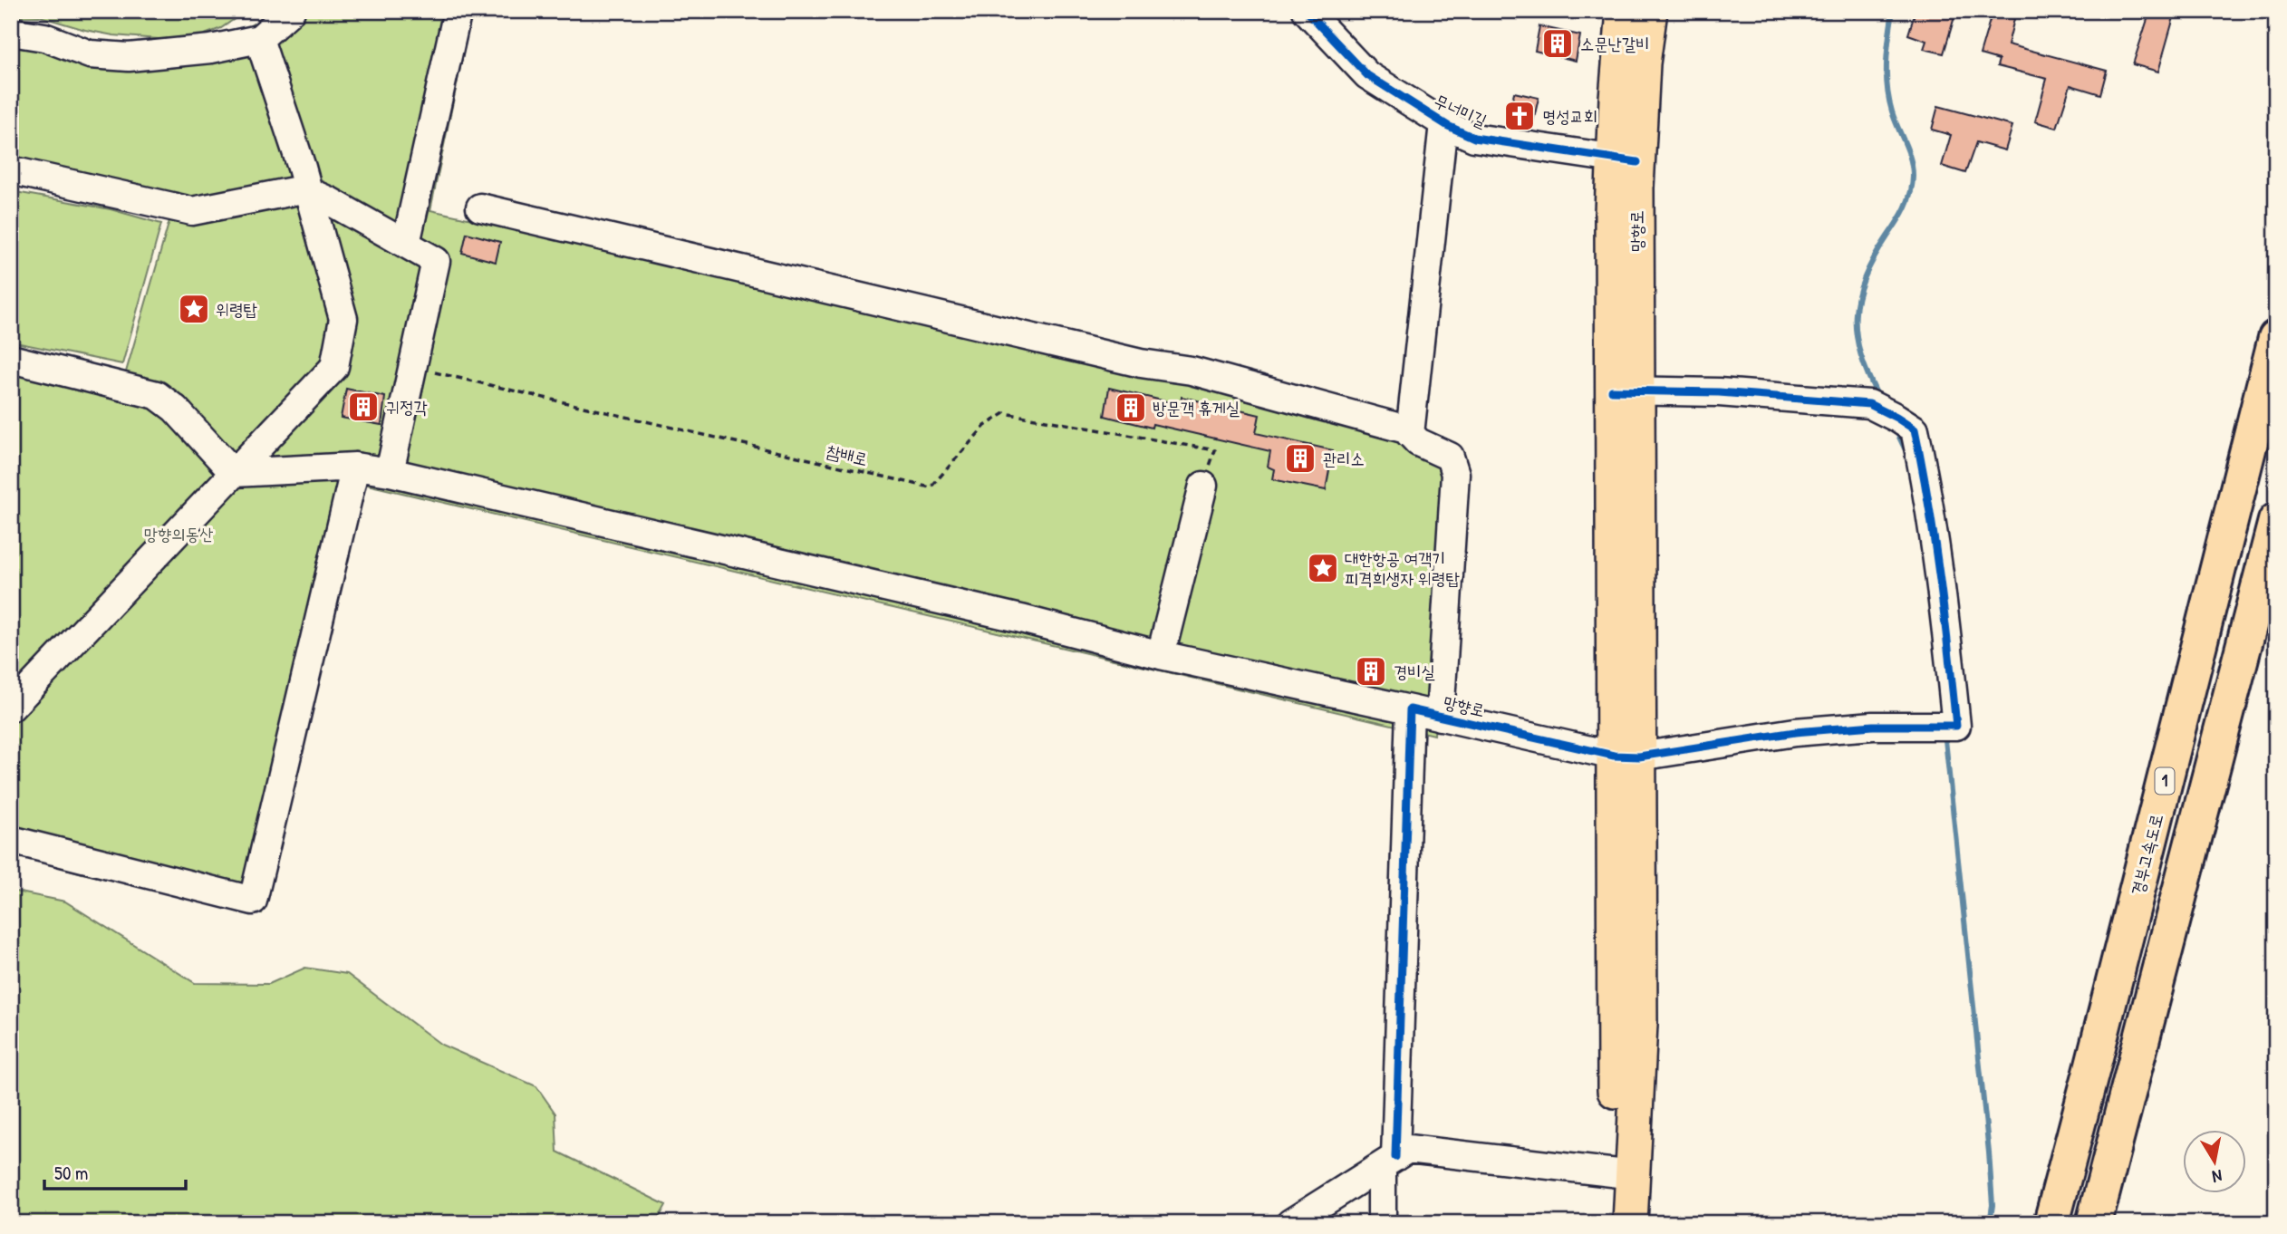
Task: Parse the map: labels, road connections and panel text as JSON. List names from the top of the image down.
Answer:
{
  "streets": {
    "highway": ["1", "경부고속도로"],
    "main road": ["망향로"],
    "street": ["무너미길"],
    "path": ["참배로"]
  },
  "crossings": [
    ["무너미길", "망향로"]
  ],
  "parks": ["망향의동산"],
  "places": {
    "building": [
      "소문난갈비",
      "귀정각",
      "방문객 휴게실",
      "관리소",
      "경비실"
    ],
    "church": ["명성교회"],
    "place": ["위령탑", "대한항공 여객기 피격희생자 위령탑"]
  },
  "scale_bar": "50 m",
  "north": "bottom"
}
